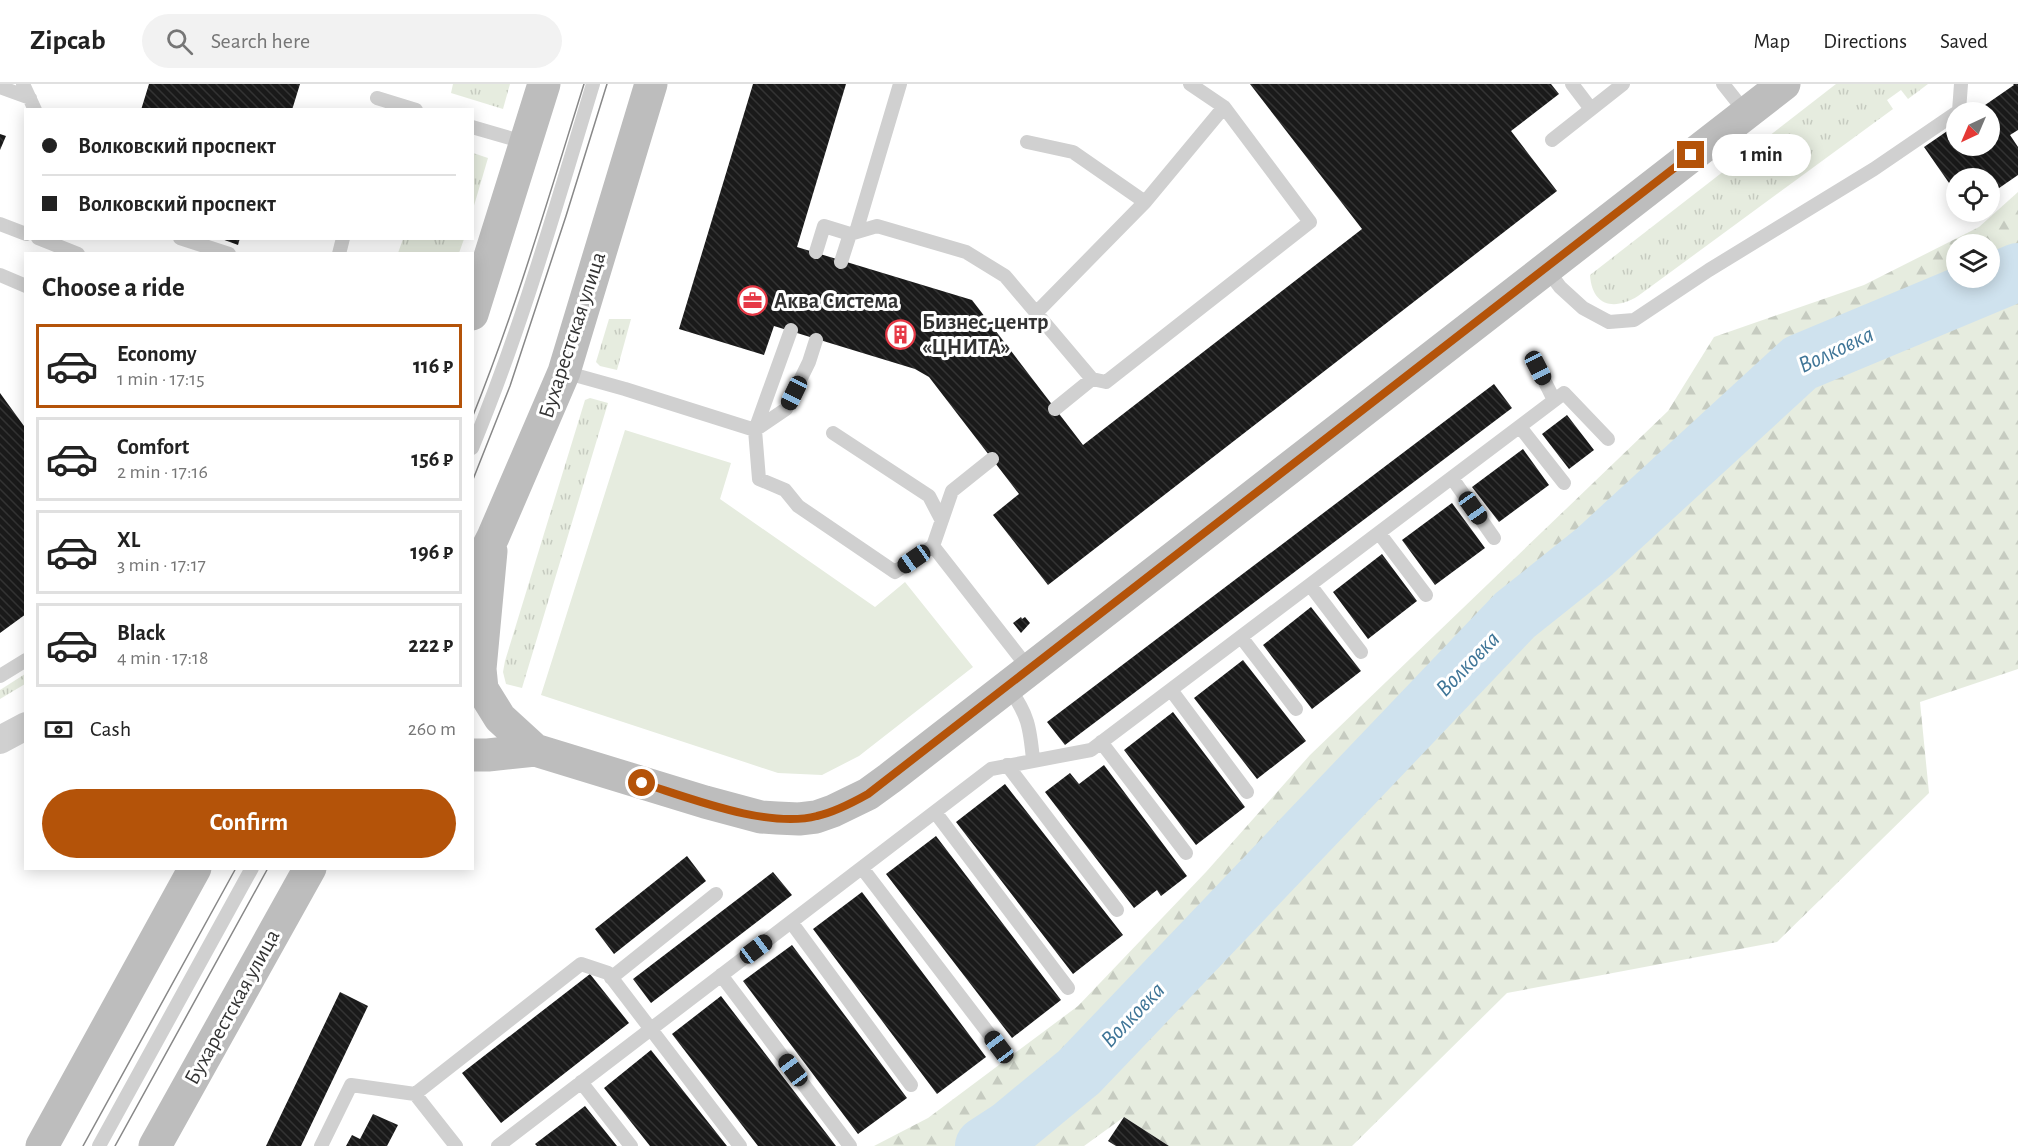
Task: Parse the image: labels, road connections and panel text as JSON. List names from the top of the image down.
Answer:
{
  "streets": {
    "street": ["Бухарестская улица"]
  },
  "water": ["Волковка"],
  "places": {
    "office": ["Аква Система"],
    "building": ["Бизнес-центр «ЦНИТА»"]
  },
  "north": "bottom left",
  "page": {
    "header": "Zipcab",
    "search": "Search here",
    "nav": ["Map", "Directions", "Saved"],
    "banner": ["Волковский проспект", "Волковский проспект"],
    "bubble": "1 min",
    "heading": "Choose a ride",
    "list": [
      {
        "name": "Economy",
        "note": "1 min · 17:15",
        "value": "116 ₽"
      },
      {
        "name": "Comfort",
        "note": "2 min · 17:16",
        "value": "156 ₽"
      },
      {
        "name": "XL",
        "note": "3 min · 17:17",
        "value": "196 ₽"
      },
      {
        "name": "Black",
        "note": "4 min · 17:18",
        "value": "222 ₽"
      }
    ],
    "pay": ["Cash", "260 m"],
    "buttons": "Confirm"
  }
}
